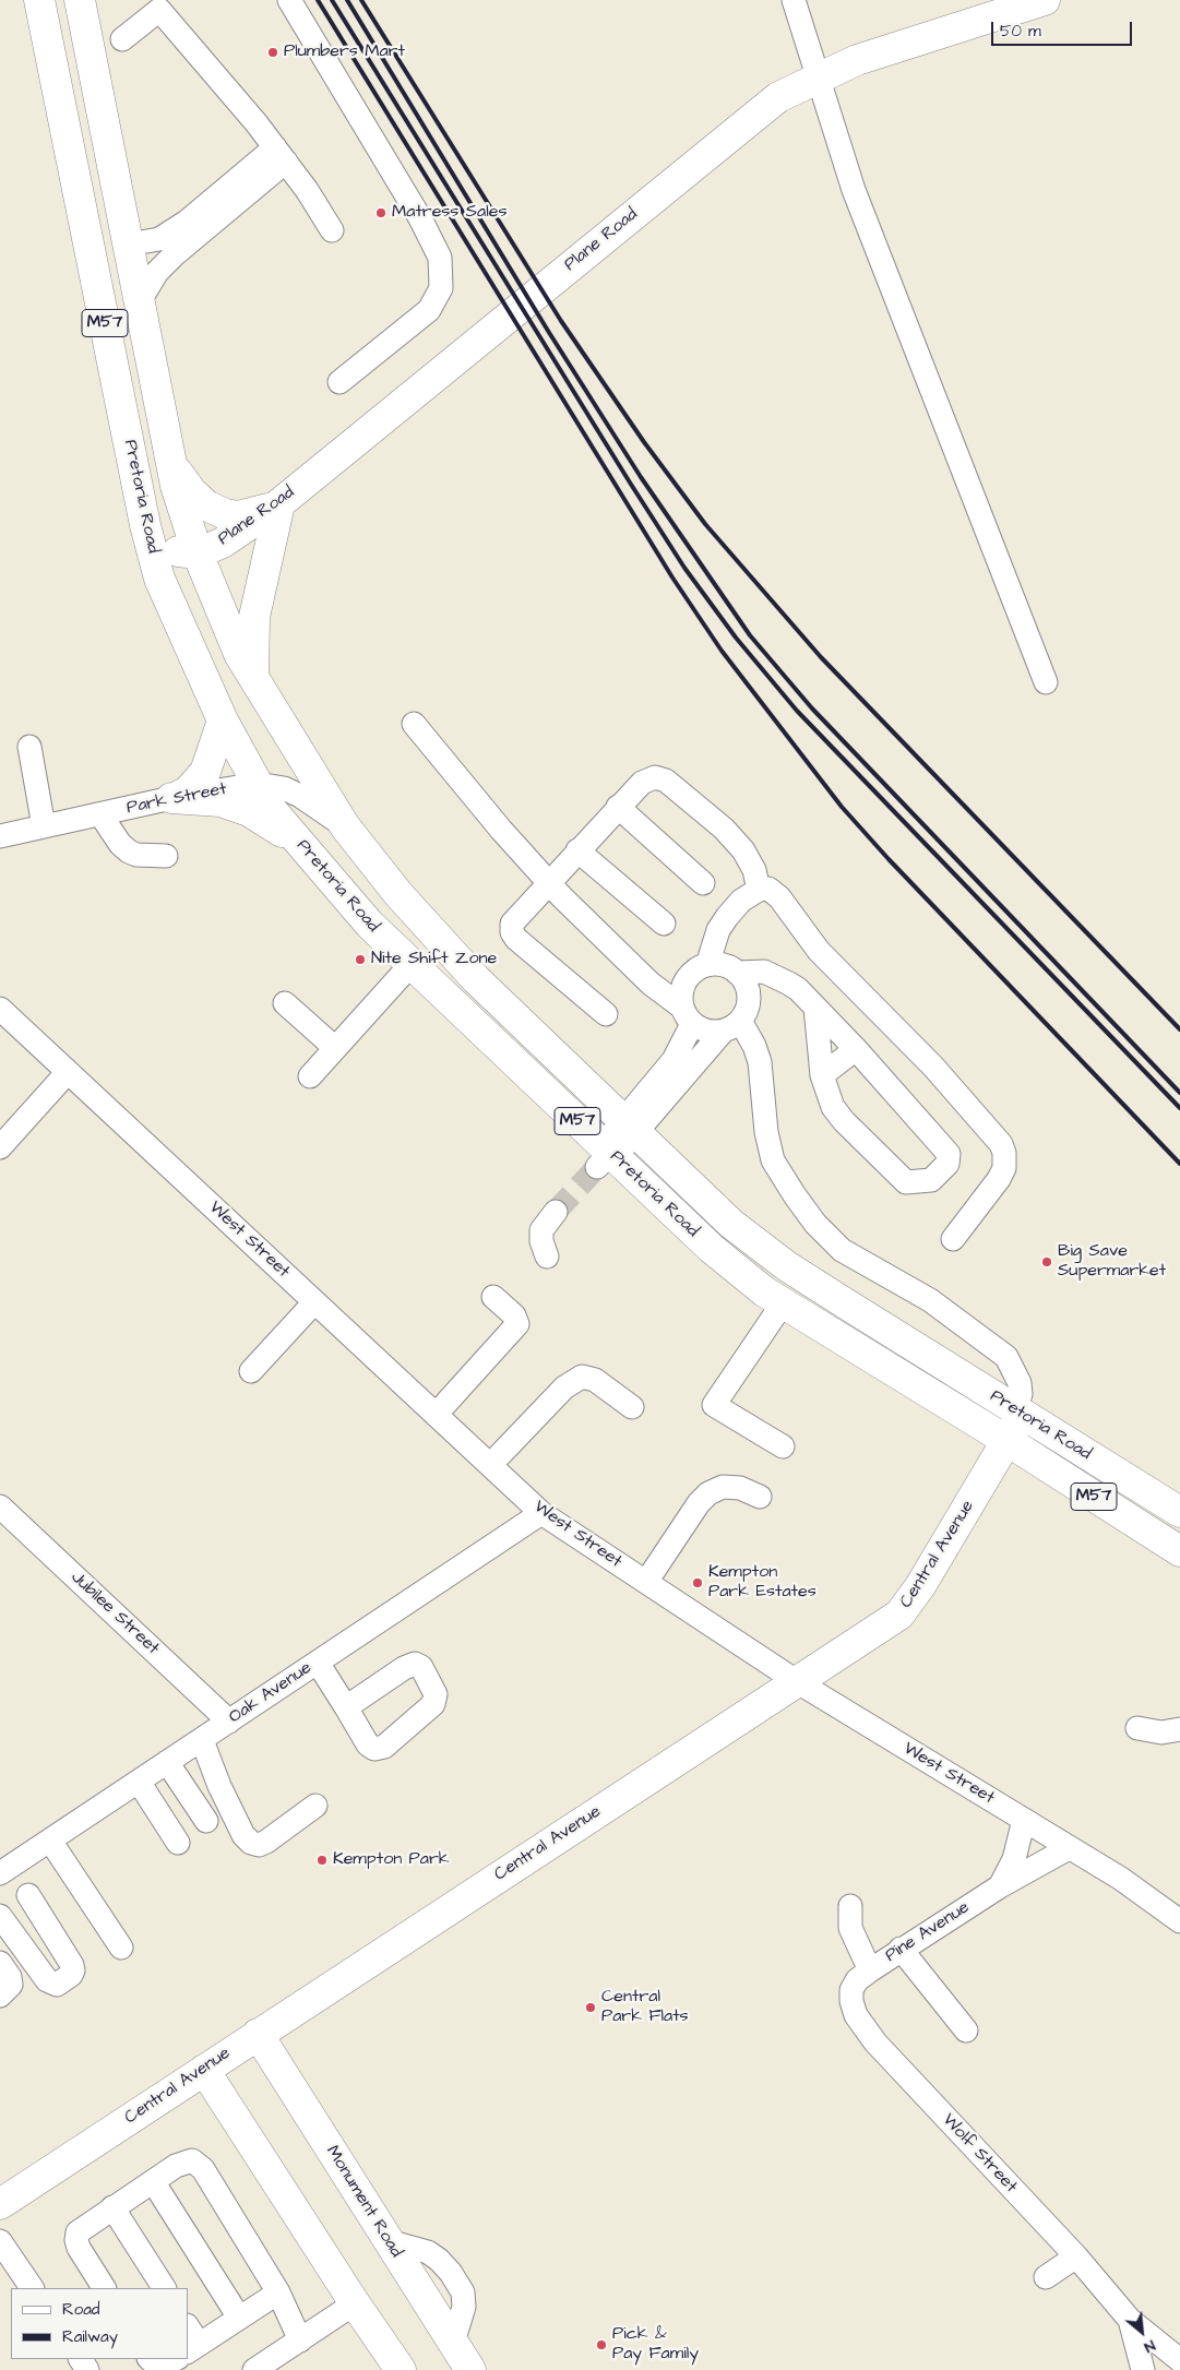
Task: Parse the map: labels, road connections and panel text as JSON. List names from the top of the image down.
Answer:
{
  "streets": {
    "main road": [
      "Plane Road",
      "M57",
      "Pretoria Road",
      "Central Avenue",
      "Monument Road"
    ],
    "street": [
      "Park Street",
      "West Street",
      "Jubilee Street",
      "Oak Avenue",
      "Pine Avenue",
      "Wolf Street"
    ]
  },
  "crossings": [
    ["Plane Road", "Pretoria Road"],
    ["Pretoria Road", "Park Street"],
    ["Pretoria Road", "Central Avenue"],
    ["West Street", "Central Avenue"],
    ["West Street", "Oak Avenue"],
    ["West Street", "Pine Avenue"],
    ["Central Avenue", "Monument Road"],
    ["Jubilee Street", "Oak Avenue"],
    ["Pine Avenue", "Wolf Street"]
  ],
  "places": [
    "Plumbers Mart",
    "Matress Sales",
    "Nite Shift Zone",
    "Big Save Supermarket",
    "Kempton Park Estates",
    "Kempton Park",
    "Central Park Flats",
    "Pick & Pay Family"
  ],
  "legend": ["Road", "Railway"],
  "scale_bar": "50 m",
  "north": "bottom right"
}
